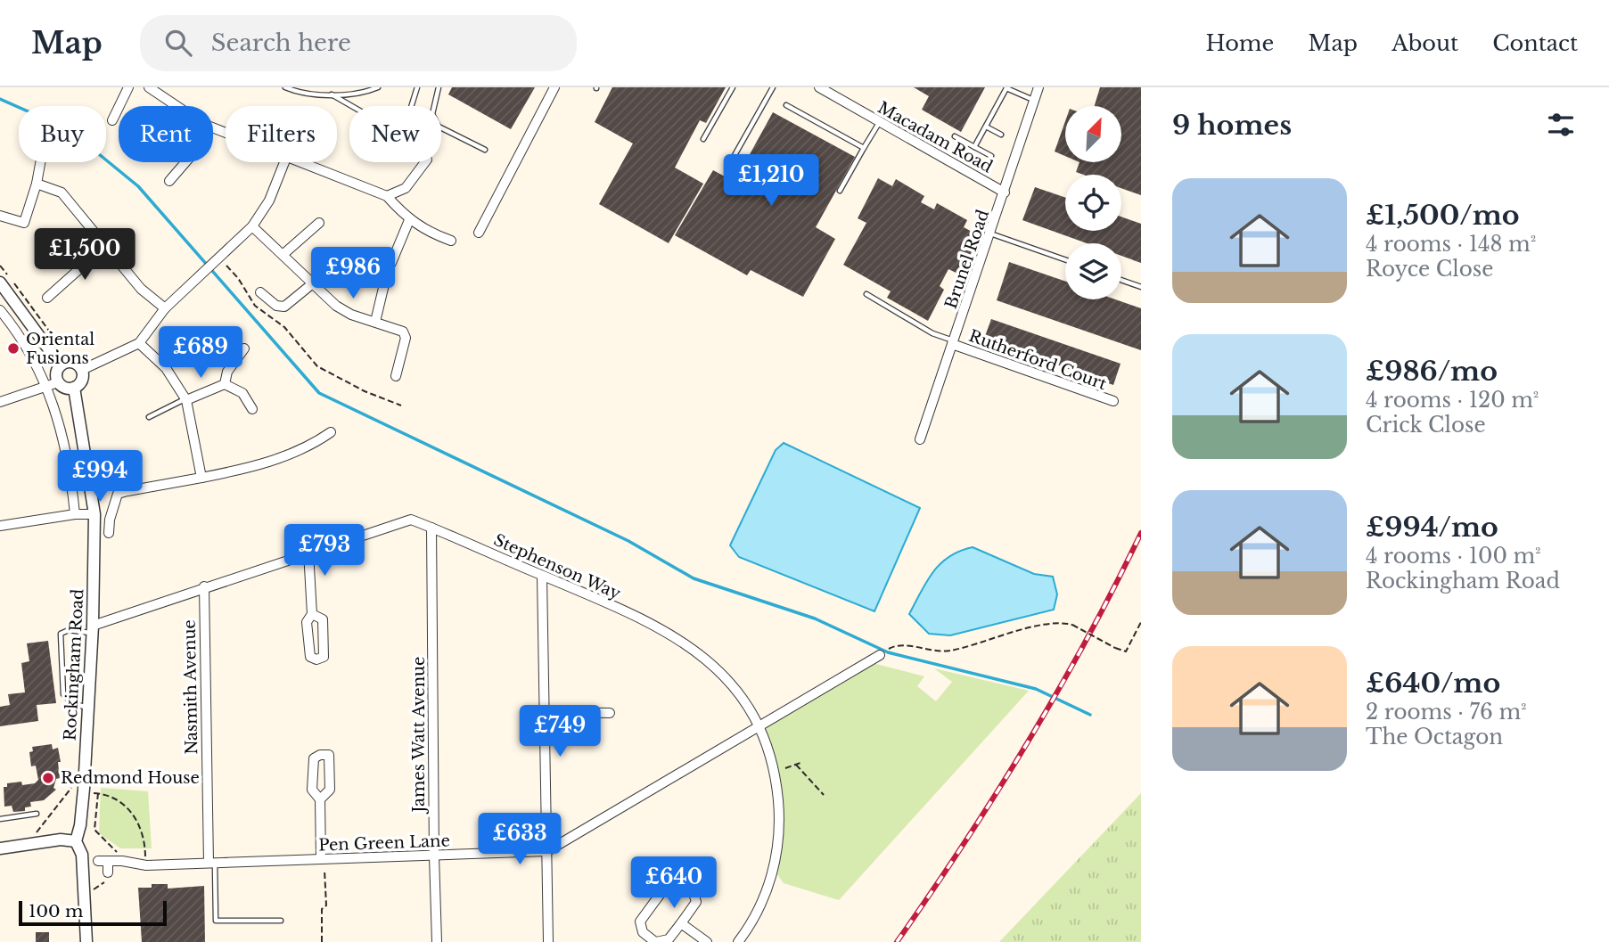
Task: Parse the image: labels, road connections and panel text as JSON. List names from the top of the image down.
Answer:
{
  "streets": {
    "street": [
      "Macadam Road",
      "Brunel Road",
      "Rutherford Court",
      "Stephenson Way",
      "Rockingham Road",
      "Nasmith Avenue",
      "James Watt Avenue",
      "Pen Green Lane"
    ]
  },
  "crossings": [
    ["Macadam Road", "Brunel Road"],
    ["Brunel Road", "Rutherford Court"],
    ["Stephenson Way", "Rockingham Road"],
    ["Stephenson Way", "Nasmith Avenue"],
    ["Stephenson Way", "James Watt Avenue"],
    ["Stephenson Way", "Pen Green Lane"],
    ["Nasmith Avenue", "Pen Green Lane"],
    ["James Watt Avenue", "Pen Green Lane"]
  ],
  "places": ["Oriental Fusions", "Redmond House"],
  "scale_bar": "100 m",
  "north": "top right",
  "page": {
    "header": "Map",
    "search": "Search here",
    "nav": [
      "Home",
      "Map",
      "About",
      "Contact"
    ],
    "heading": "9 homes",
    "chip": [
      "Buy",
      "Rent",
      "Filters",
      "New"
    ],
    "price": [
      "£1,210",
      "£1,500",
      "£986",
      "£689",
      "£994",
      "£793",
      "£749",
      "£633",
      "£640"
    ],
    "list": [
      {
        "name": "£1,500/mo",
        "note": "4 rooms · 148 m² · Royce Close"
      },
      {
        "name": "£986/mo",
        "note": "4 rooms · 120 m² · Crick Close"
      },
      {
        "name": "£994/mo",
        "note": "4 rooms · 100 m² · Rockingham Road"
      },
      {
        "name": "£640/mo",
        "note": "2 rooms · 76 m² · The Octagon"
      }
    ],
    "scale": "100 m"
  }
}
